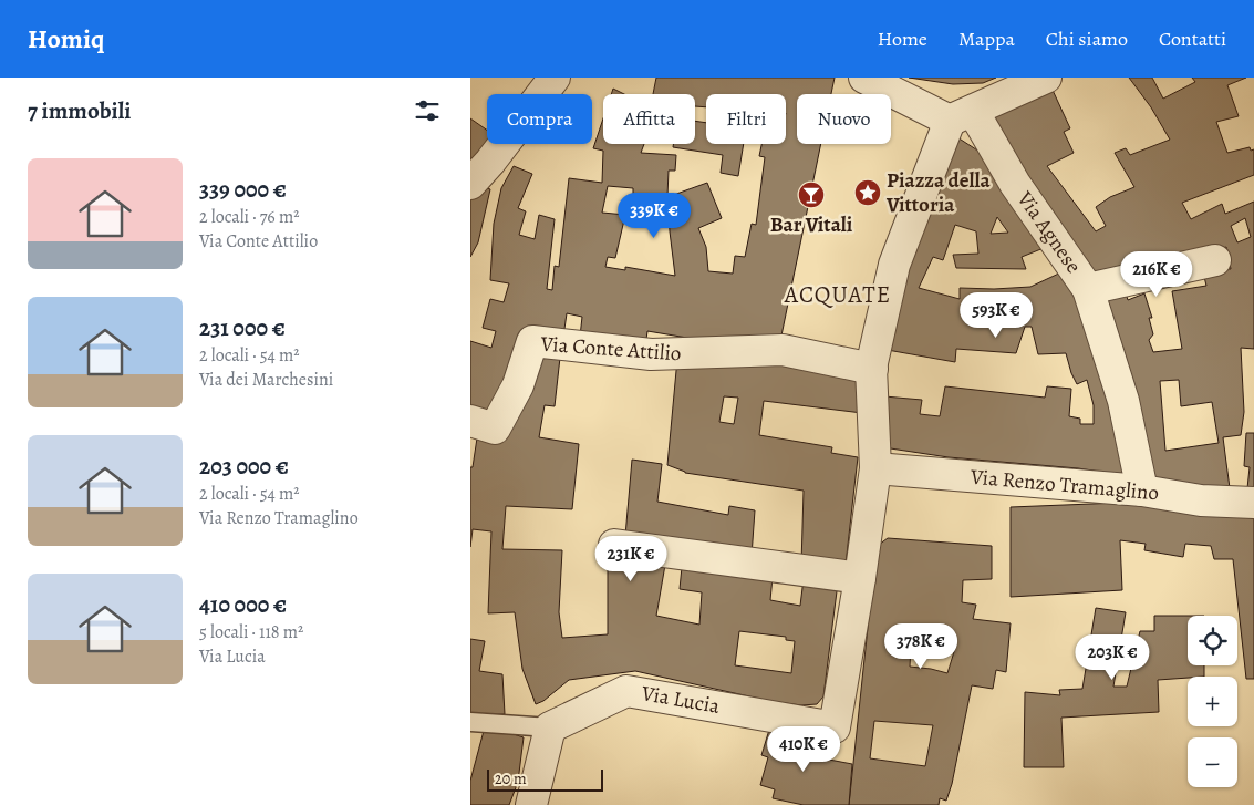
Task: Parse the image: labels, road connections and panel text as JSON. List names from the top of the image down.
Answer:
{
  "streets": {
    "street": [
      "Via Agnese",
      "Via Conte Attilio",
      "Via Renzo Tramaglino",
      "Via Lucia"
    ]
  },
  "crossings": [
    ["Via Agnese", "Via Renzo Tramaglino"],
    ["Via Renzo Tramaglino", "Via Lucia"]
  ],
  "districts": ["ACQUATE"],
  "places": {
    "place": ["Piazza della Vittoria"],
    "bar": ["Bar Vitali"]
  },
  "scale_bar": "20 m",
  "page": {
    "header": "Homiq",
    "nav": [
      "Home",
      "Mappa",
      "Chi siamo",
      "Contatti"
    ],
    "heading": "7 immobili",
    "chip": [
      "Compra",
      "Affitta",
      "Filtri",
      "Nuovo"
    ],
    "list": [
      {
        "name": "339 000 €",
        "note": "2 locali · 76 m² · Via Conte Attilio"
      },
      {
        "name": "231 000 €",
        "note": "2 locali · 54 m² · Via dei Marchesini"
      },
      {
        "name": "203 000 €",
        "note": "2 locali · 54 m² · Via Renzo Tramaglino"
      },
      {
        "name": "410 000 €",
        "note": "5 locali · 118 m² · Via Lucia"
      }
    ],
    "price": [
      "339K €",
      "216K €",
      "593K €",
      "231K €",
      "378K €",
      "203K €",
      "410K €"
    ],
    "map_buttons": ["+", "−"],
    "scale": "20 m"
  }
}
